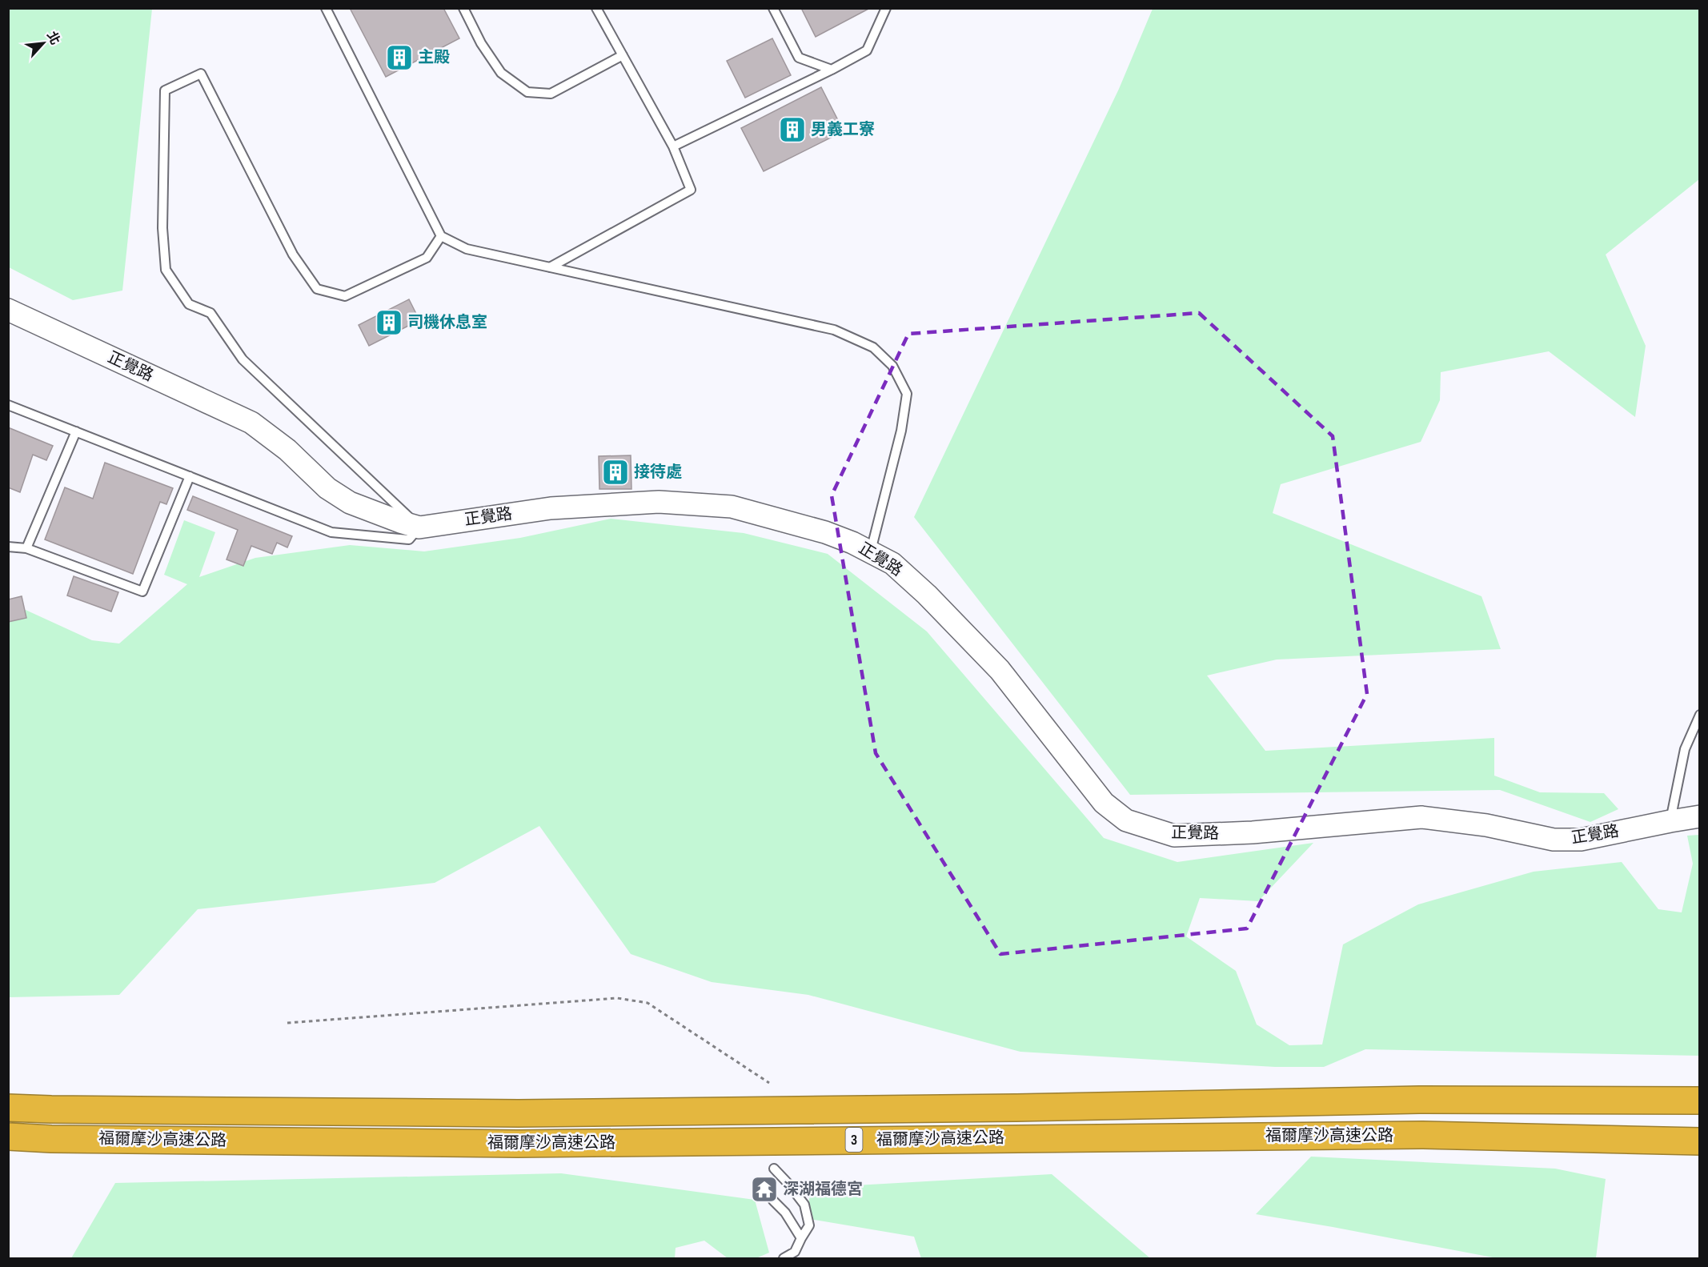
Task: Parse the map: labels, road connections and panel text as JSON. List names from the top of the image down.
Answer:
{
  "streets": {
    "highway": ["福爾摩沙高速公路", "3"],
    "street": ["正覺路"]
  },
  "places": {
    "building": [
      "主殿",
      "男義工寮",
      "司機休息室",
      "接待處"
    ],
    "temple": ["深湖福德宮"]
  },
  "north": "top right"
}
